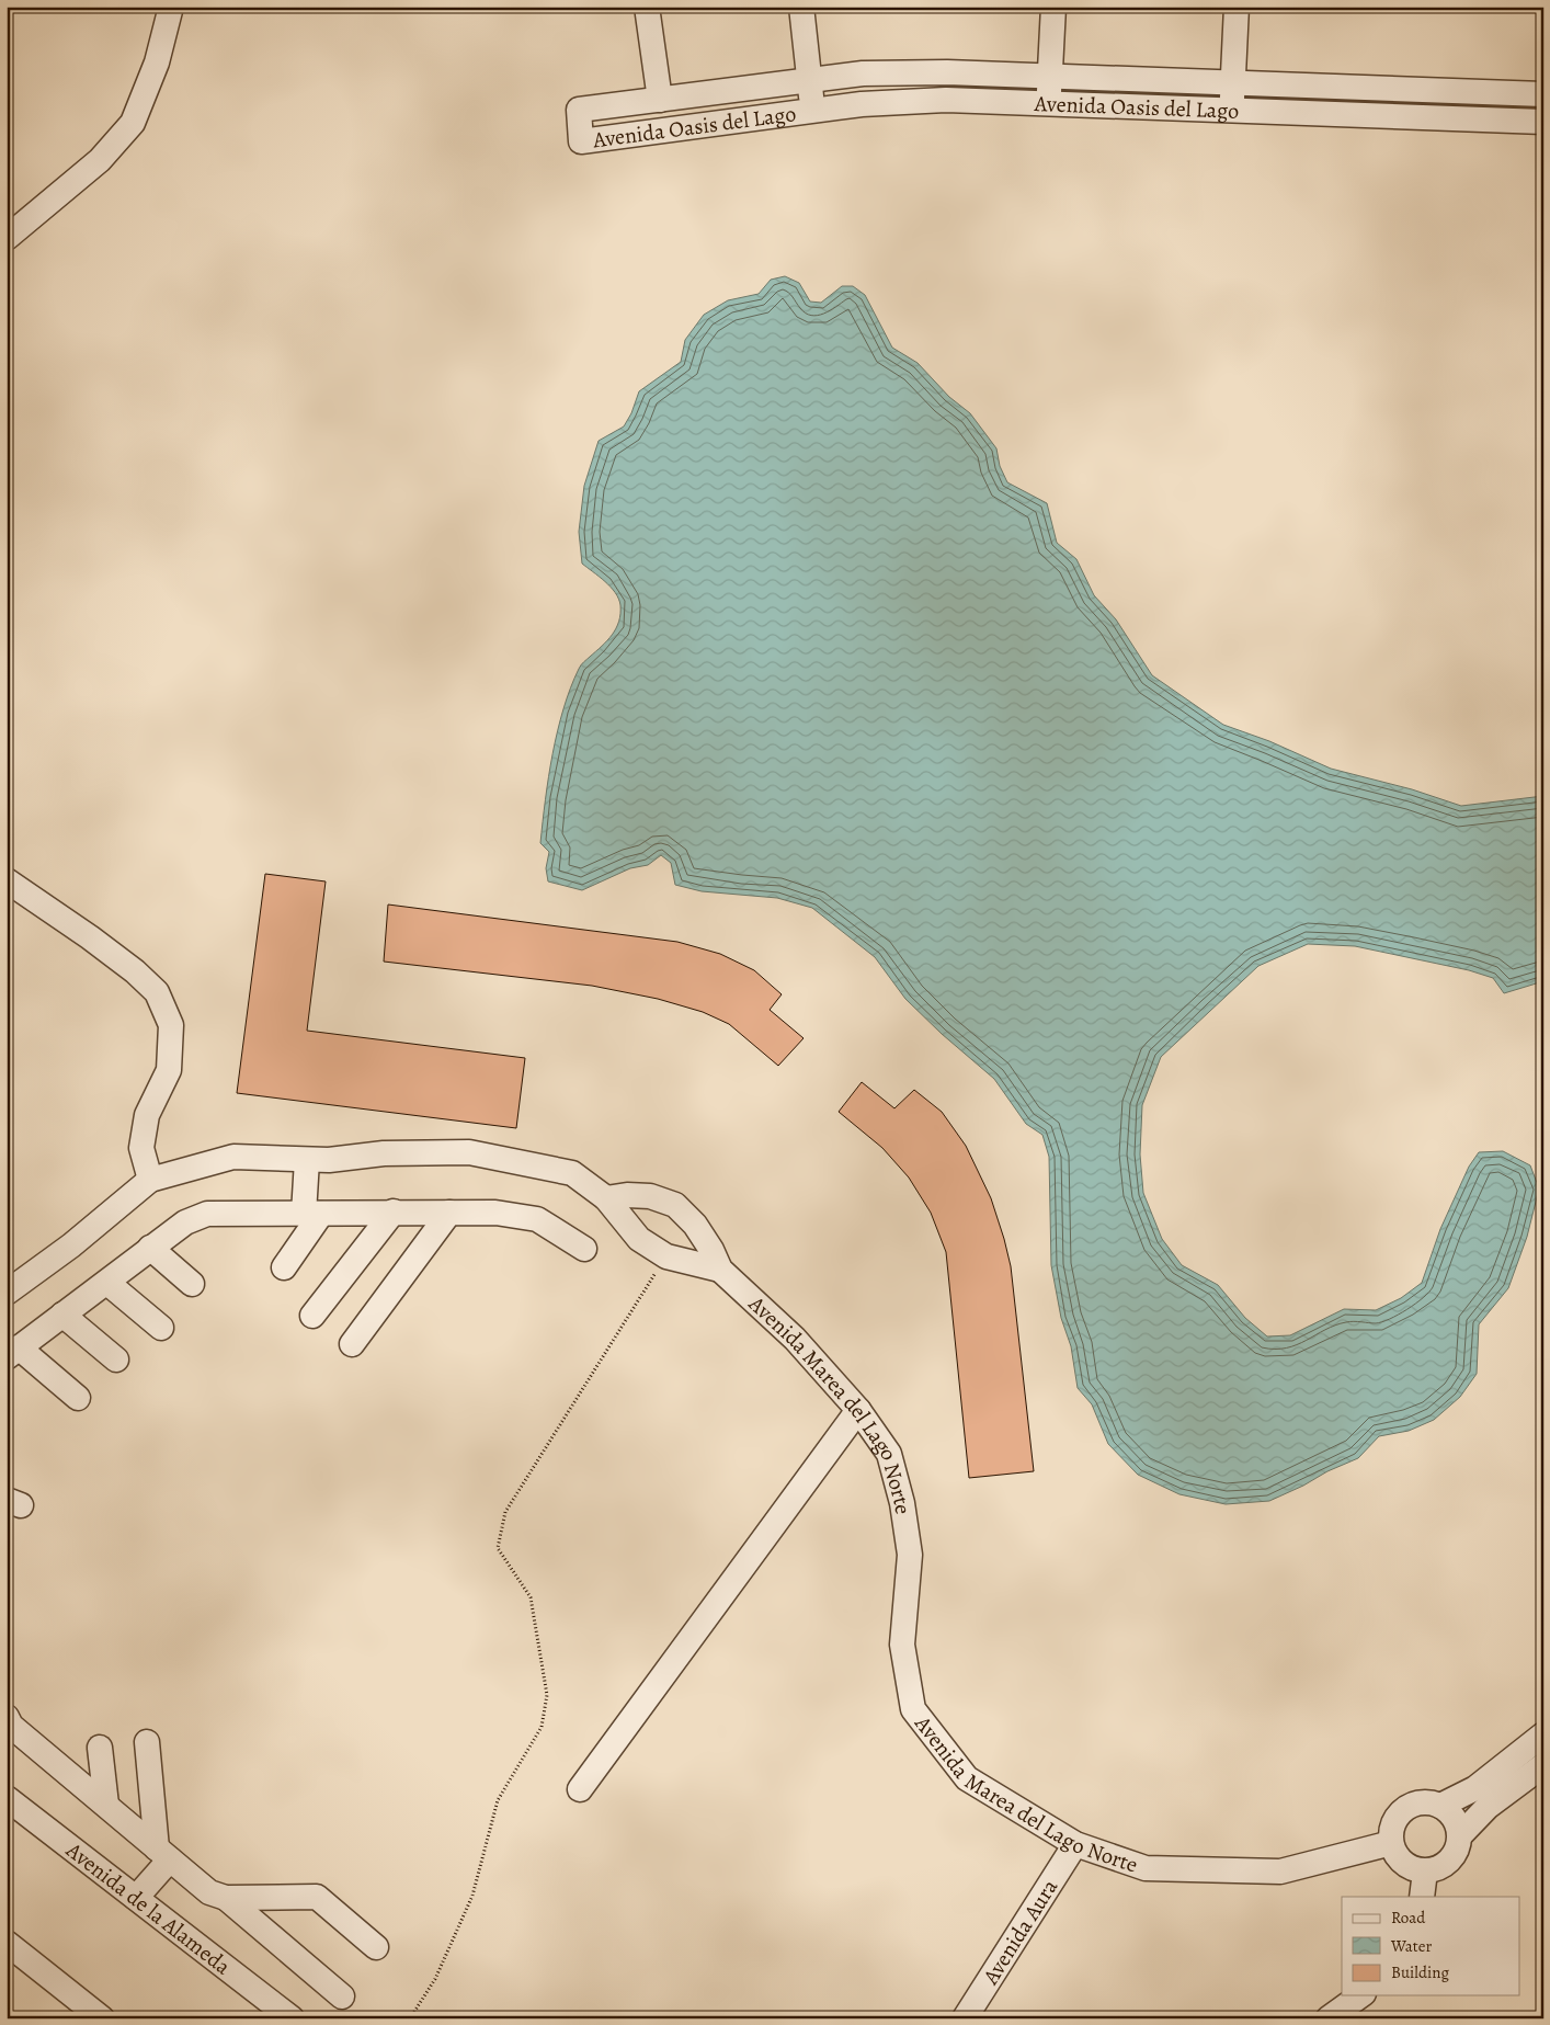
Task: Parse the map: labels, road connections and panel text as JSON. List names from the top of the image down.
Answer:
{
  "streets": {
    "street": [
      "Avenida Oasis del Lago",
      "Avenida Marea del Lago Norte",
      "Avenida de la Alameda",
      "Avenida Aura"
    ]
  },
  "crossings": [
    ["Avenida Marea del Lago Norte", "Avenida Aura"]
  ],
  "legend": ["Road", "Water", "Building"]
}
